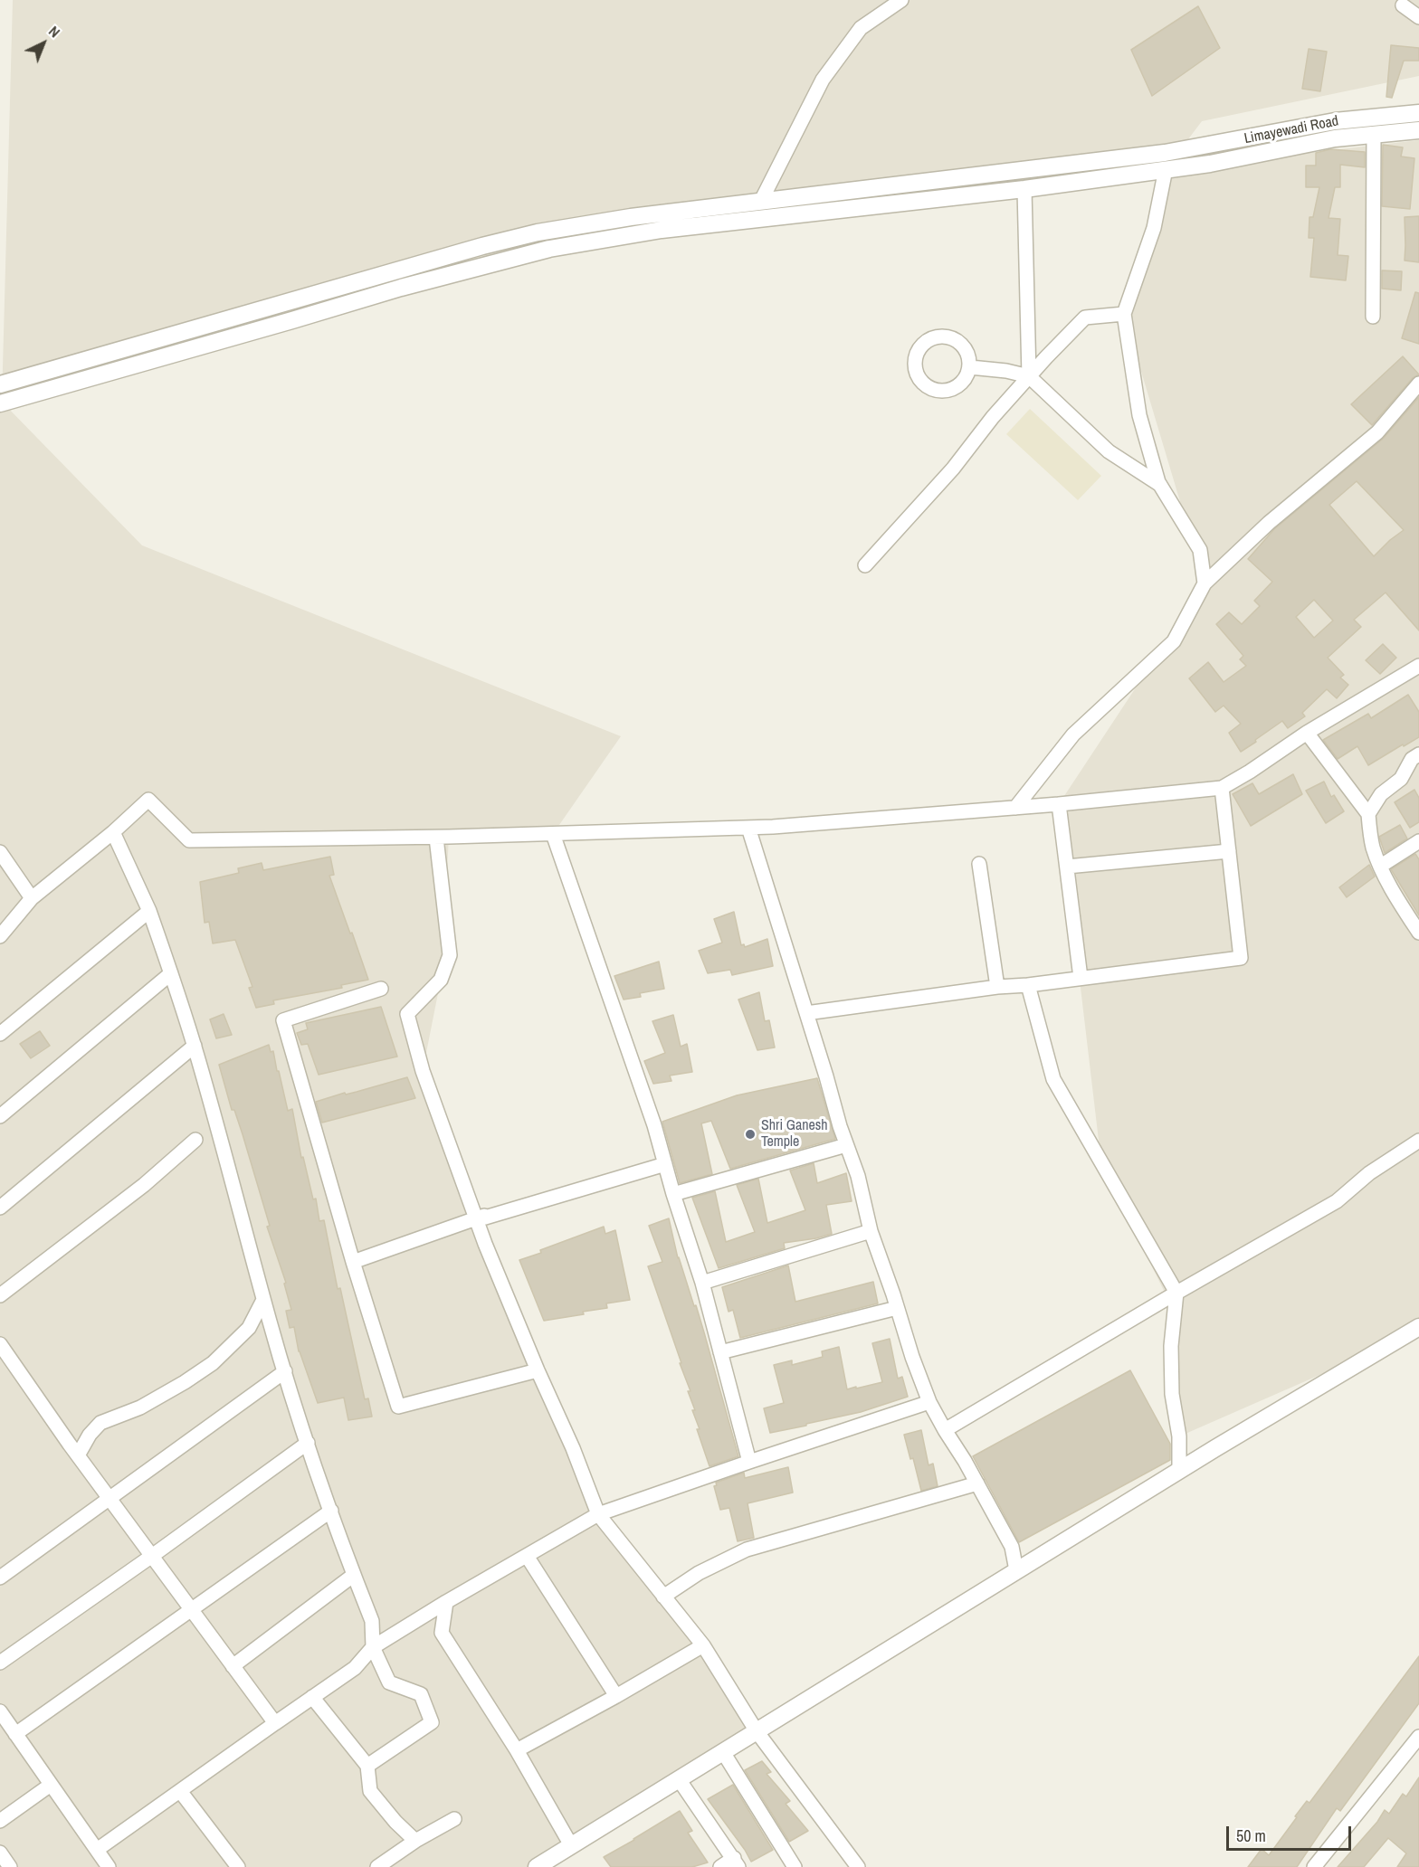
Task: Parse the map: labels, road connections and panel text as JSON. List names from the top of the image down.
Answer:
{
  "streets": {
    "street": ["Limayewadi Road"]
  },
  "places": ["Shri Ganesh Temple"],
  "scale_bar": "50 m",
  "north": "top right"
}
